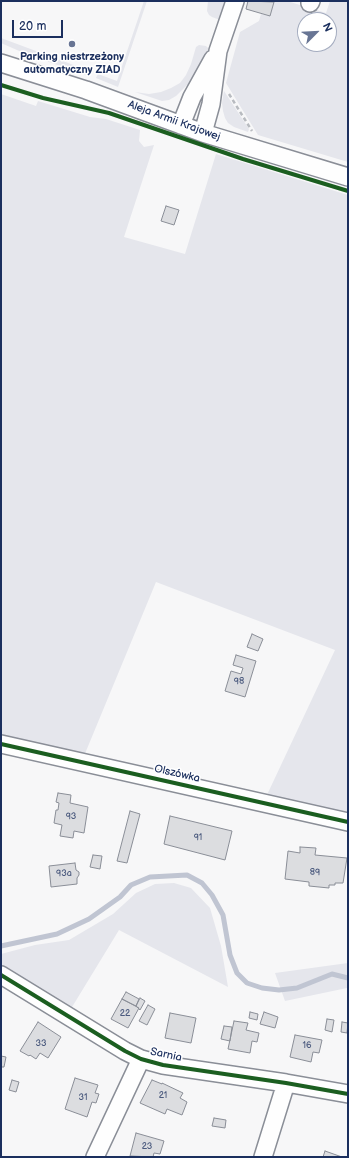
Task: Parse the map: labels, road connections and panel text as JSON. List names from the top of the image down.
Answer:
{
  "streets": {
    "street": ["Aleja Armii Krajowej", "Olszówka", "Sarnia"]
  },
  "places": ["Parking niestrzeżony automatyczny ZIAD"],
  "house_numbers": [
    "98",
    "93",
    "91",
    "89",
    "93a",
    "22",
    "33",
    "16",
    "21",
    "31",
    "23"
  ],
  "scale_bar": "20 m",
  "north": "top right"
}
